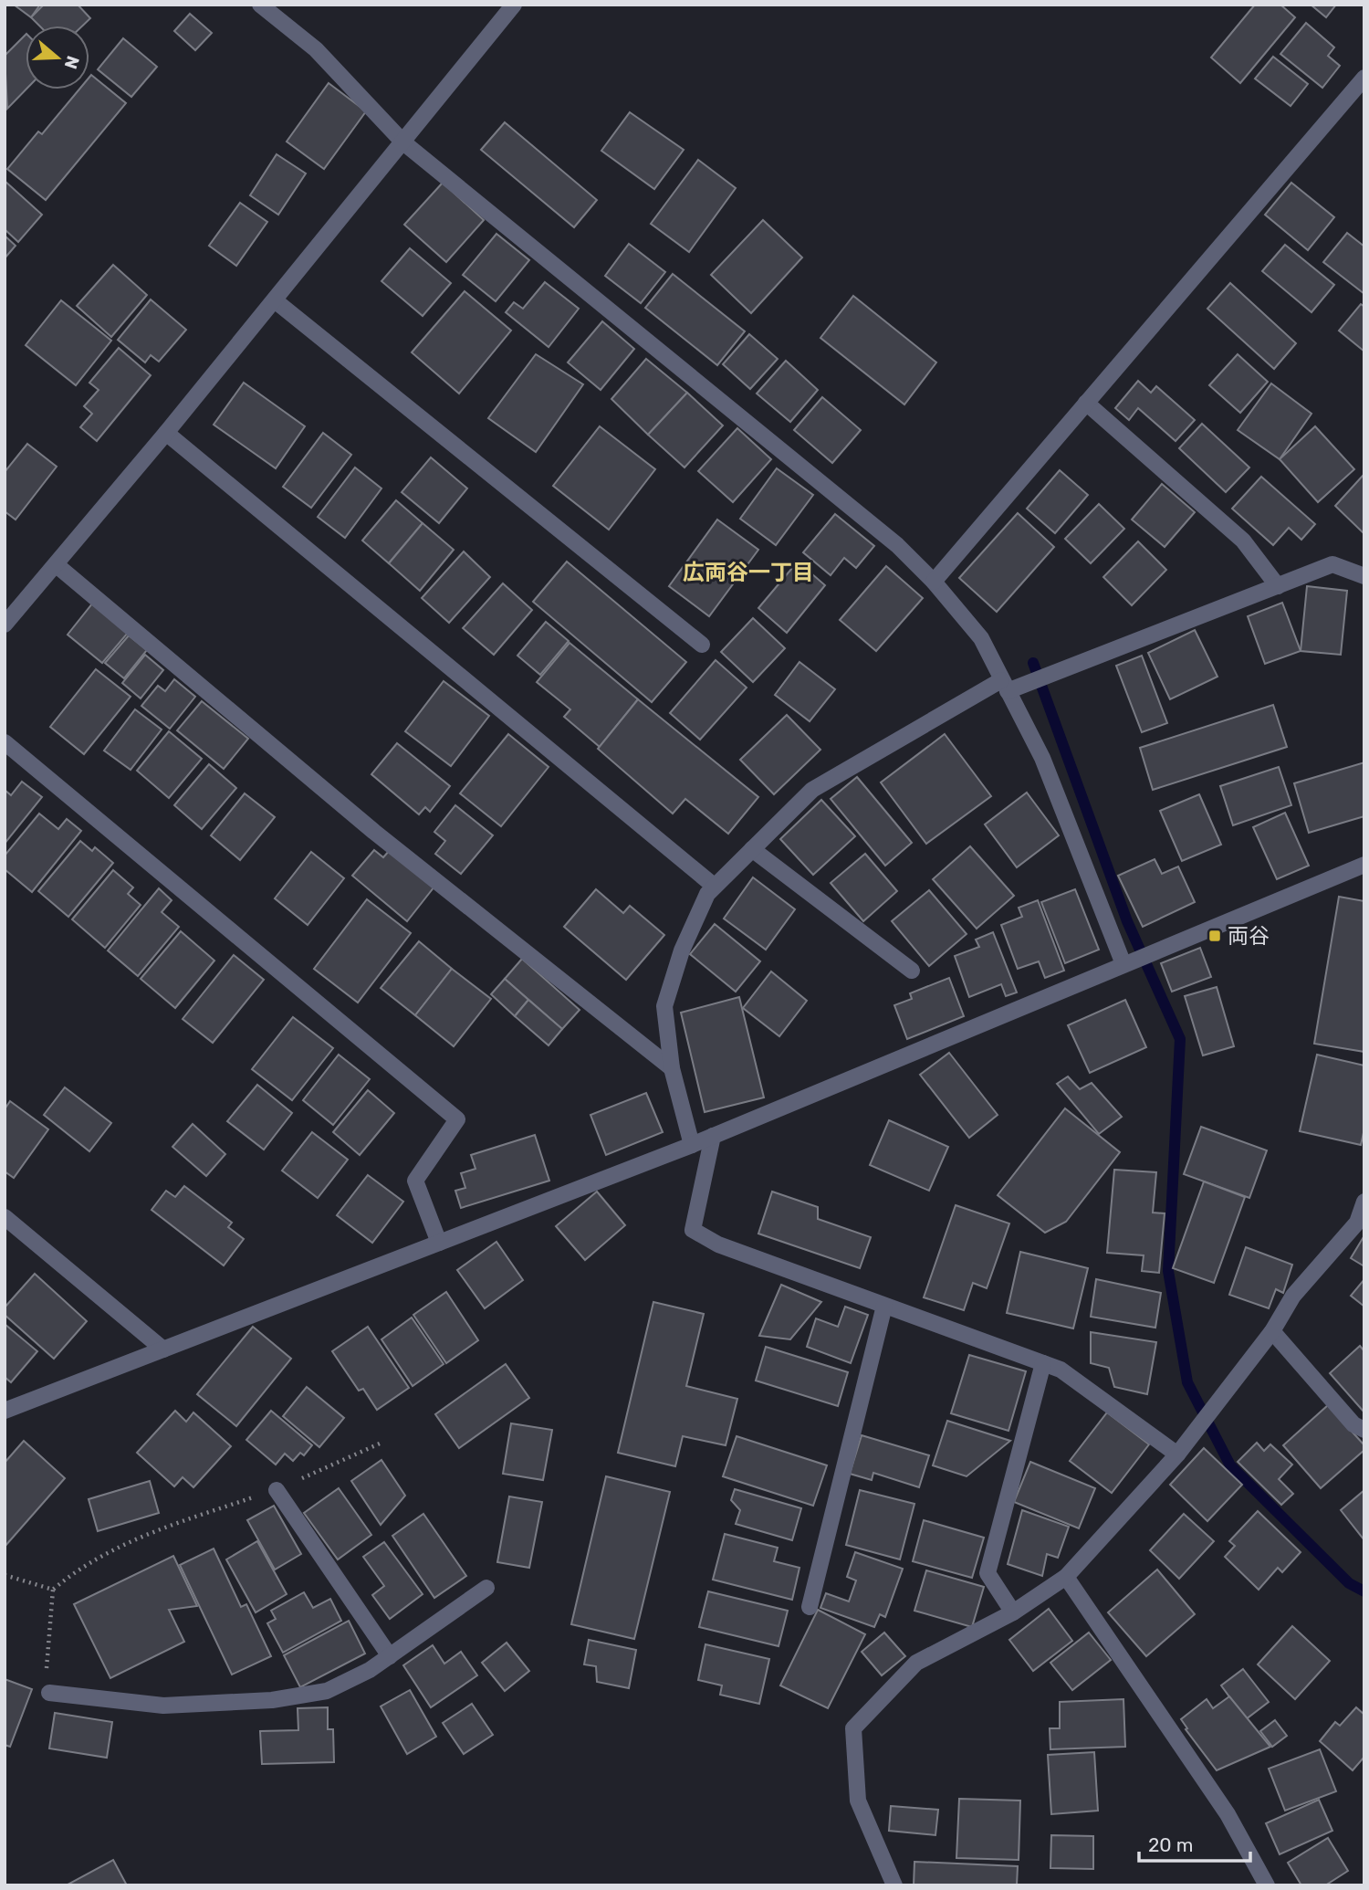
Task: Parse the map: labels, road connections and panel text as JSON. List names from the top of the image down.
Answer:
{
  "districts": ["広両谷一丁目"],
  "places": {
    "transit": ["両谷"]
  },
  "scale_bar": "20 m",
  "north": "right"
}
